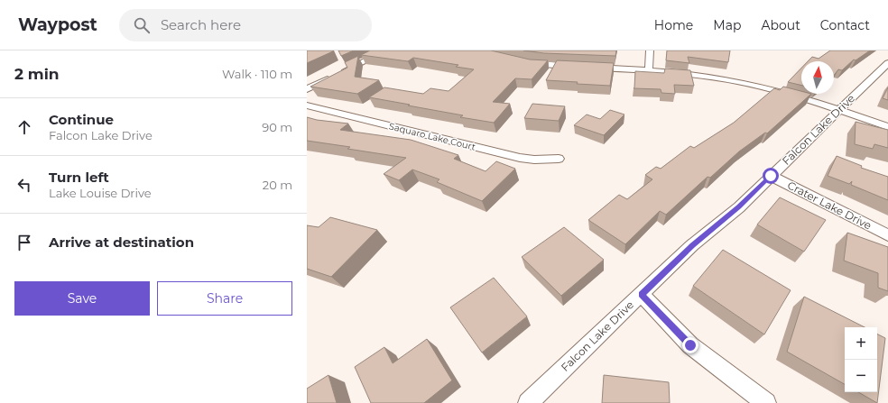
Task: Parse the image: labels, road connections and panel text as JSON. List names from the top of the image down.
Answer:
{
  "streets": {
    "street": ["Falcon Lake Drive", "Saquaro Lake Court", "Crater Lake Drive"]
  },
  "crossings": [
    ["Falcon Lake Drive", "Crater Lake Drive"]
  ],
  "north": "top",
  "page": {
    "header": "Waypost",
    "search": "Search here",
    "nav": [
      "Home",
      "Map",
      "About",
      "Contact"
    ],
    "heading": ["2 min", "Walk · 110 m"],
    "list": [
      ["Continue", "Falcon Lake Drive", "90 m"],
      ["Turn left", "Lake Louise Drive", "20 m"],
      "Arrive at destination"
    ],
    "buttons": ["Save", "Share"],
    "map_buttons": ["+", "−"]
  }
}
